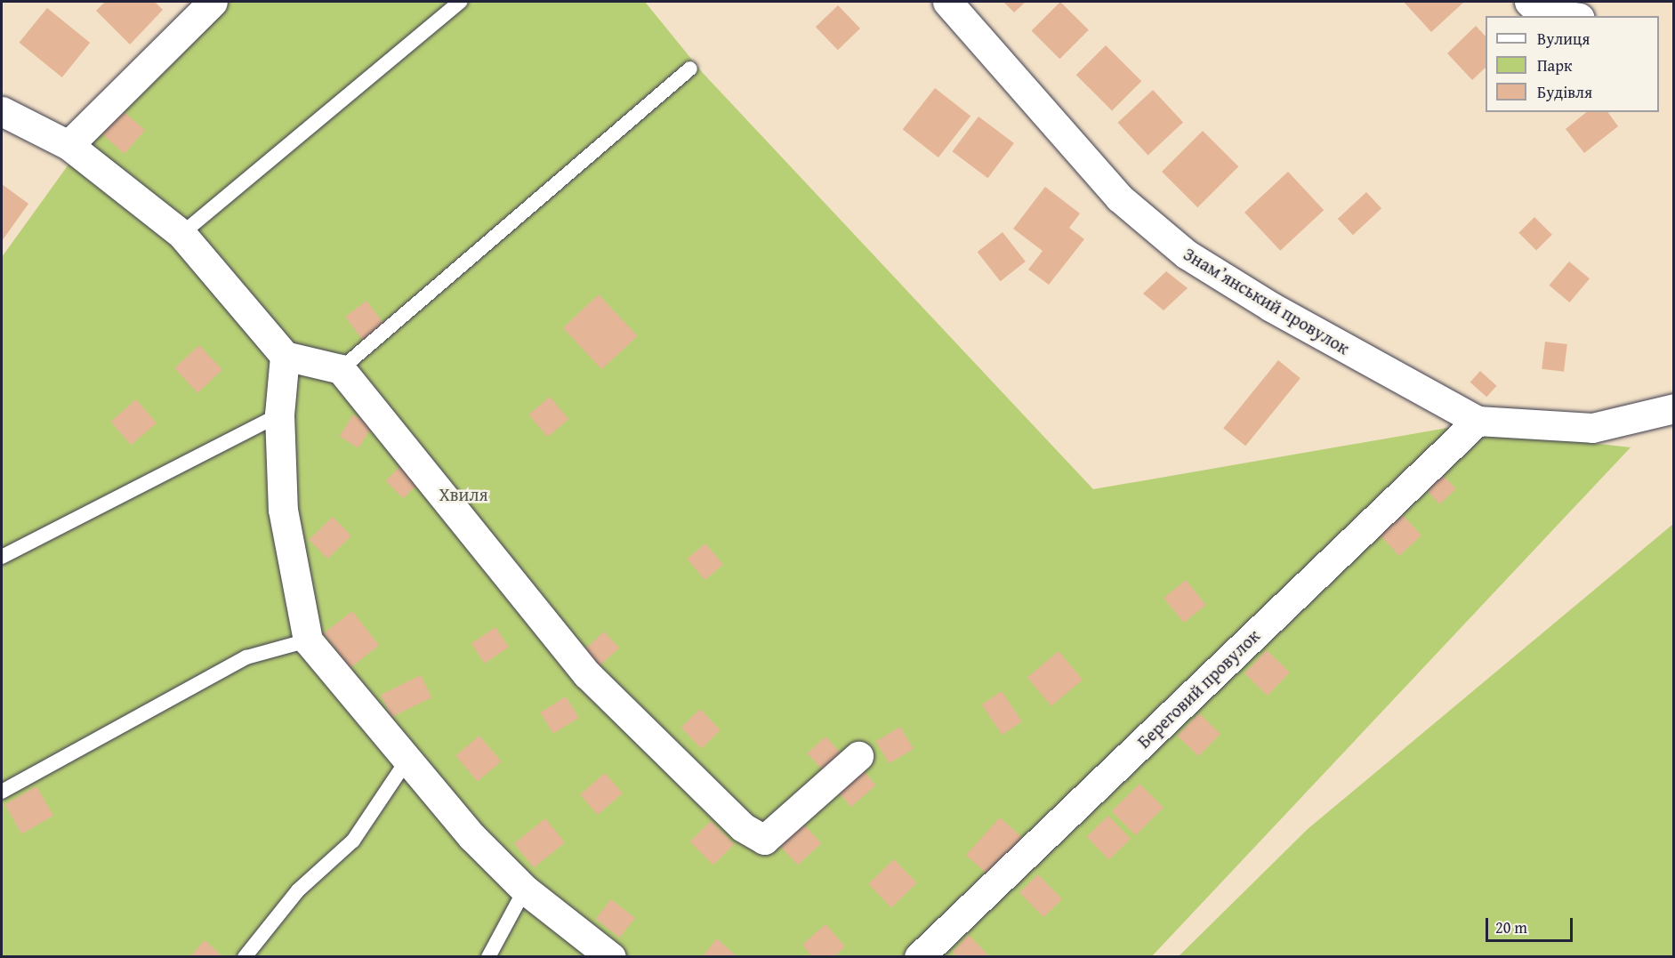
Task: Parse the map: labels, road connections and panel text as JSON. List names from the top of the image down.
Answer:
{
  "streets": {
    "street": ["Знамʼянський провулок", "Береговий провулок"]
  },
  "crossings": [
    ["Знамʼянський провулок", "Береговий провулок"]
  ],
  "parks": ["Хвиля"],
  "legend": ["Вулиця", "Парк", "Будівля"],
  "scale_bar": "20 m"
}
